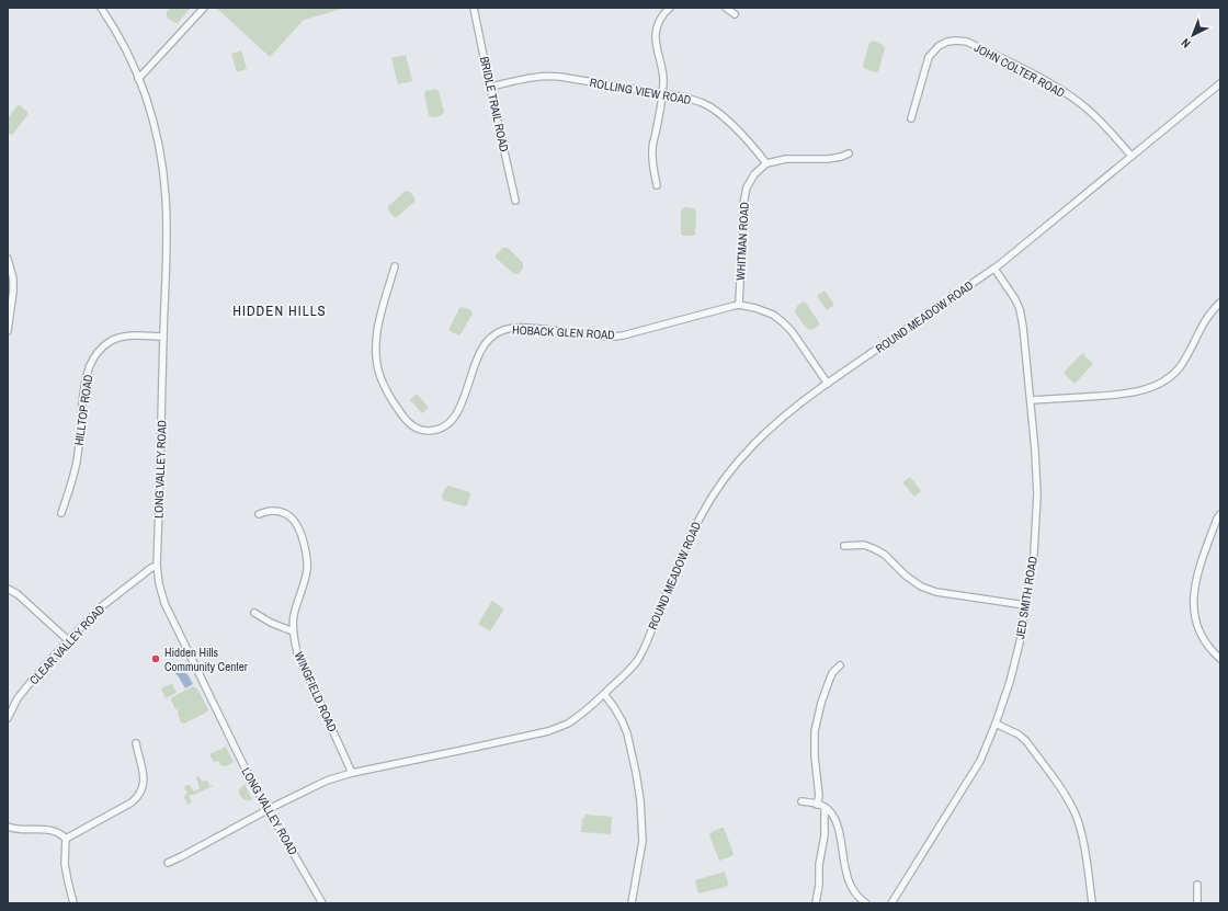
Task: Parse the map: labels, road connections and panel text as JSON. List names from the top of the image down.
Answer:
{
  "streets": {
    "street": [
      "JOHN COLTER ROAD",
      "ROLLING VIEW ROAD",
      "BRIDLE TRAIL ROAD",
      "WHITMAN ROAD",
      "ROUND MEADOW ROAD",
      "HOBACK GLEN ROAD",
      "HILLTOP ROAD",
      "LONG VALLEY ROAD",
      "JED SMITH ROAD",
      "CLEAR VALLEY ROAD",
      "WINGFIELD ROAD"
    ]
  },
  "crossings": [
    ["JOHN COLTER ROAD", "ROUND MEADOW ROAD"],
    ["ROLLING VIEW ROAD", "BRIDLE TRAIL ROAD"],
    ["ROLLING VIEW ROAD", "WHITMAN ROAD"],
    ["WHITMAN ROAD", "HOBACK GLEN ROAD"],
    ["ROUND MEADOW ROAD", "HOBACK GLEN ROAD"],
    ["ROUND MEADOW ROAD", "LONG VALLEY ROAD"],
    ["ROUND MEADOW ROAD", "JED SMITH ROAD"],
    ["ROUND MEADOW ROAD", "WINGFIELD ROAD"],
    ["HILLTOP ROAD", "LONG VALLEY ROAD"],
    ["LONG VALLEY ROAD", "CLEAR VALLEY ROAD"]
  ],
  "districts": ["HIDDEN HILLS"],
  "places": ["Hidden Hills Community Center"],
  "north": "bottom left"
}
